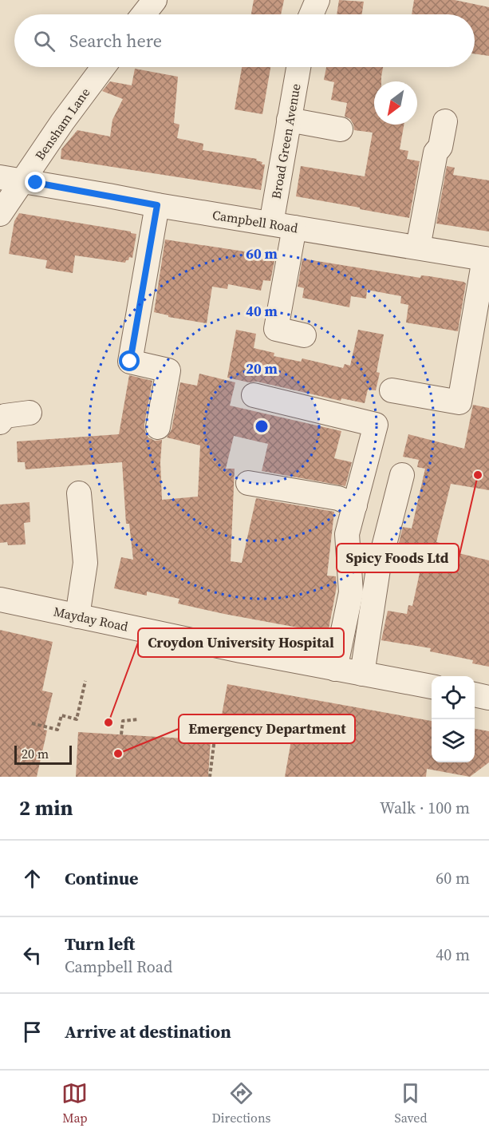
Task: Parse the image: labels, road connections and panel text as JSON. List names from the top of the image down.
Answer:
{
  "streets": {
    "street": [
      "Bensham Lane",
      "Broad Green Avenue",
      "Campbell Road",
      "Mayday Road"
    ]
  },
  "crossings": [
    ["Bensham Lane", "Campbell Road"],
    ["Broad Green Avenue", "Campbell Road"]
  ],
  "places": ["Spicy Foods Ltd", "Croydon University Hospital", "Emergency Department"],
  "scale_bar": "20 m",
  "north": "bottom left",
  "page": {
    "search": "Search here",
    "scale": "20 m",
    "heading": ["2 min", "Walk · 100 m"],
    "list": [
      ["Continue", "60 m"],
      ["Turn left", "Campbell Road", "40 m"],
      "Arrive at destination"
    ],
    "nav": ["Map", "Directions", "Saved"]
  },
  "rings": ["60 m", "40 m", "20 m"]
}
